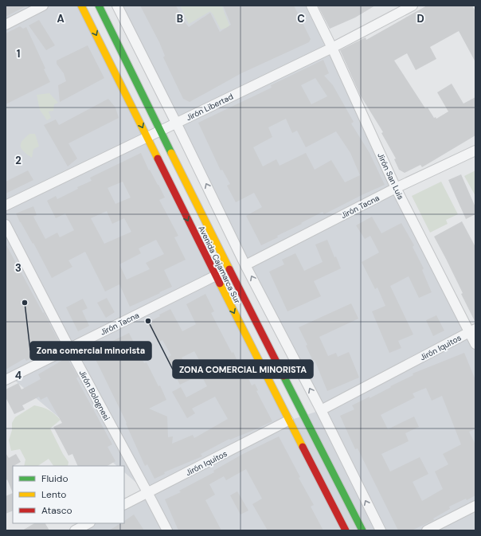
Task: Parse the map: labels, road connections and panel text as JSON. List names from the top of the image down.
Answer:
{
  "streets": {
    "main road": ["Avenida Cajamarca Sur"],
    "street": [
      "Jirón Libertad",
      "Jirón San Luis",
      "Jirón Tacna",
      "Jirón Iquitos",
      "Jirón Bolognesi"
    ]
  },
  "crossings": [
    ["Jirón Libertad", "Jirón San Luis"],
    ["Jirón Libertad", "Avenida Cajamarca Sur"],
    ["Jirón San Luis", "Jirón Tacna"],
    ["Jirón San Luis", "Jirón Iquitos"],
    ["Jirón Tacna", "Avenida Cajamarca Sur"],
    ["Jirón Tacna", "Jirón Bolognesi"],
    ["Avenida Cajamarca Sur", "Jirón Iquitos"],
    ["Jirón Iquitos", "Jirón Bolognesi"]
  ],
  "places": ["Zona comercial minorista", "ZONA COMERCIAL MINORISTA"],
  "legend": ["Fluido", "Lento", "Atasco"],
  "grid": {
    "columns": [
      "A",
      "B",
      "C",
      "D"
    ],
    "rows": [
      "1",
      "2",
      "3",
      "4"
    ]
  }
}
